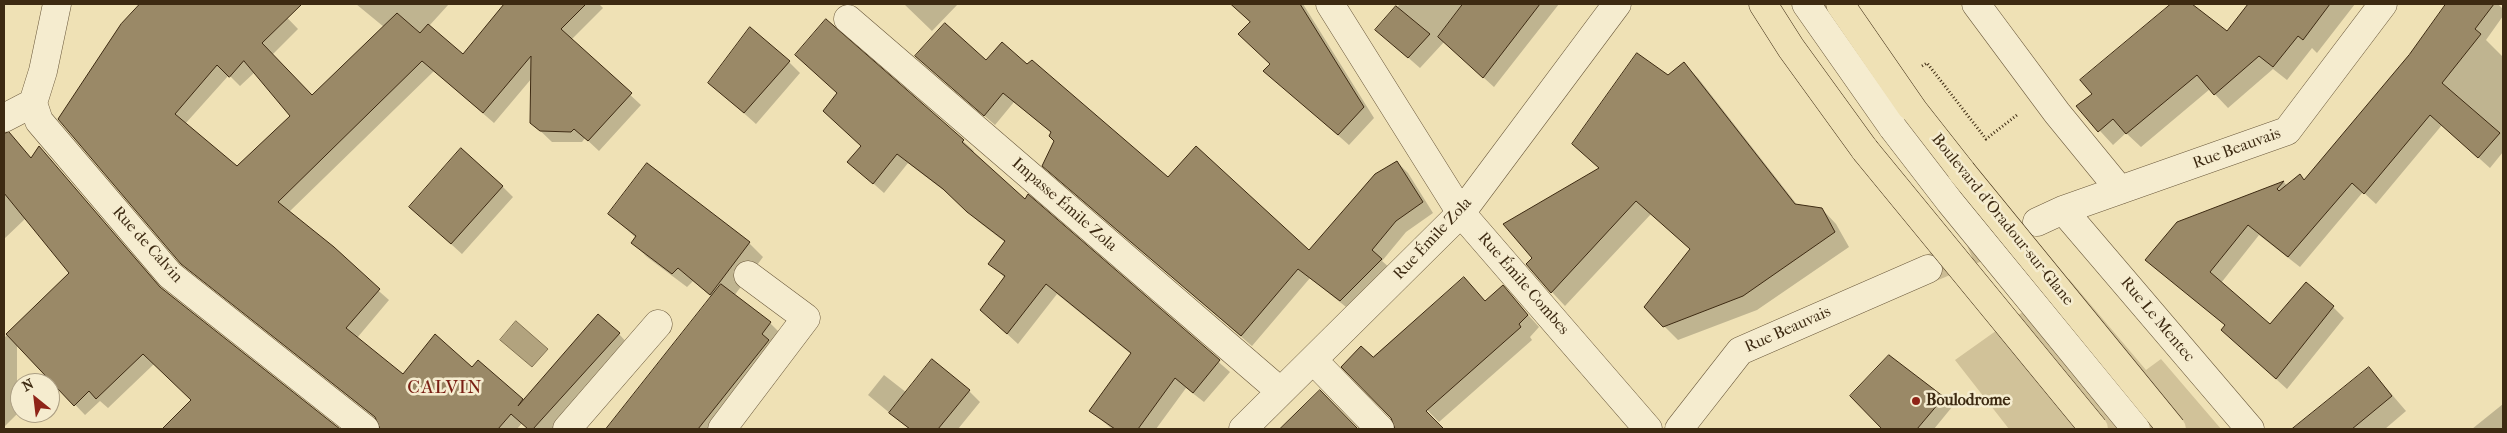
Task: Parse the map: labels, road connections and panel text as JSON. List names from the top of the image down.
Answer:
{
  "streets": {
    "main road": ["Boulevard d'Oradour-sur-Glane"],
    "street": [
      "Rue Beauvais",
      "Impasse Émile Zola",
      "Rue Émile Zola",
      "Rue de Calvin",
      "Rue Émile Combes",
      "Rue Le Mentec"
    ]
  },
  "crossings": [
    ["Rue Beauvais", "Rue Le Mentec"],
    ["Impasse Émile Zola", "Rue Émile Zola"],
    ["Rue Émile Zola", "Rue Émile Combes"]
  ],
  "districts": ["CALVIN"],
  "places": ["Boulodrome"],
  "north": "top left"
}
